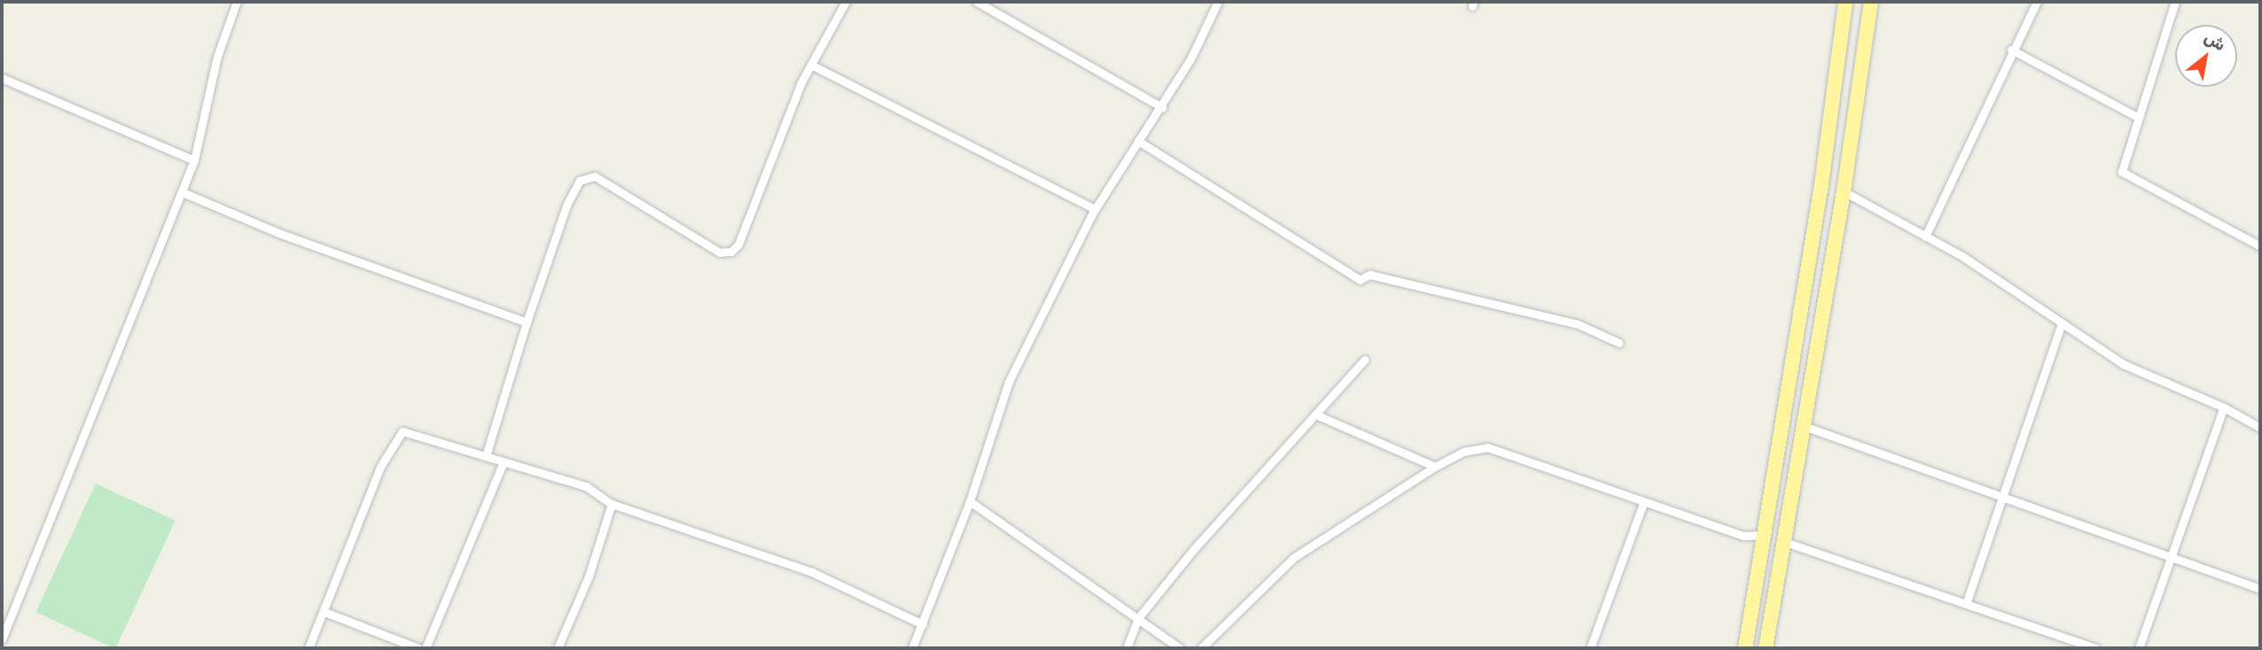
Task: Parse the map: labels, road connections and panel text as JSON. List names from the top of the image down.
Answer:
{
  "north": "top right"
}
